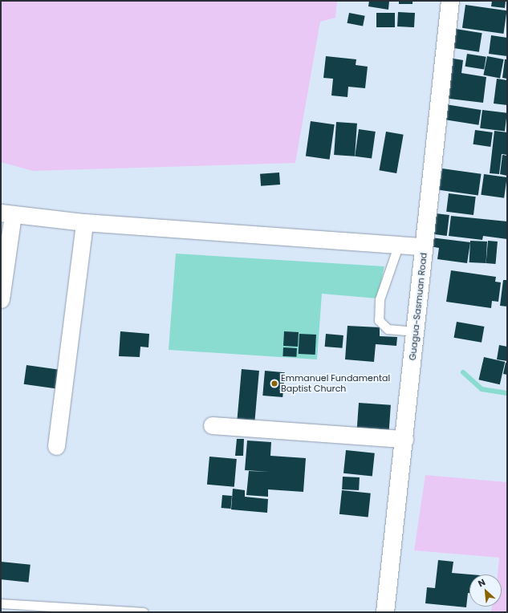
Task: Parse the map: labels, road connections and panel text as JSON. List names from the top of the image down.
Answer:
{
  "streets": {
    "main road": ["Guagua-Sasmuan Road"]
  },
  "places": ["Emmanuel Fundamental Baptist Church"],
  "north": "top left"
}
